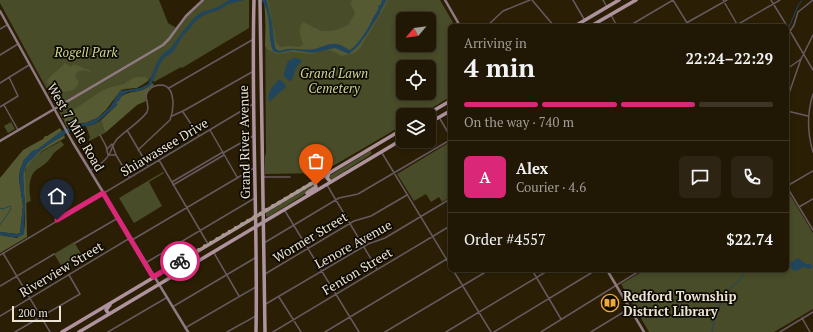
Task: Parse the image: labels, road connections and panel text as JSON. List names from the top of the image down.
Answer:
{
  "streets": {
    "main road": ["West 7 Mile Road", "Grand River Avenue"],
    "street": [
      "Shiawassee Drive",
      "Wormer Street",
      "Lenore Avenue",
      "Riverview Street",
      "Fenton Street"
    ]
  },
  "crossings": [
    ["West 7 Mile Road", "Shiawassee Drive"],
    ["West 7 Mile Road", "Riverview Street"],
    ["Grand River Avenue", "Shiawassee Drive"],
    ["Grand River Avenue", "Wormer Street"],
    ["Grand River Avenue", "Lenore Avenue"],
    ["Grand River Avenue", "Riverview Street"]
  ],
  "parks": ["Rogell Park", "Grand Lawn Cemetery"],
  "places": {
    "library": ["Redford Township District Library"]
  },
  "scale_bar": "200 m",
  "north": "bottom left",
  "page": {
    "heading": ["4 min", "Arriving in", "22:24–22:29"],
    "panel": [
      "Alex",
      "Courier · 4.6",
      "Order #4557",
      "$22.74"
    ],
    "bar": "On the way · 740 m",
    "round": "A",
    "scale": "200 m"
  }
}
